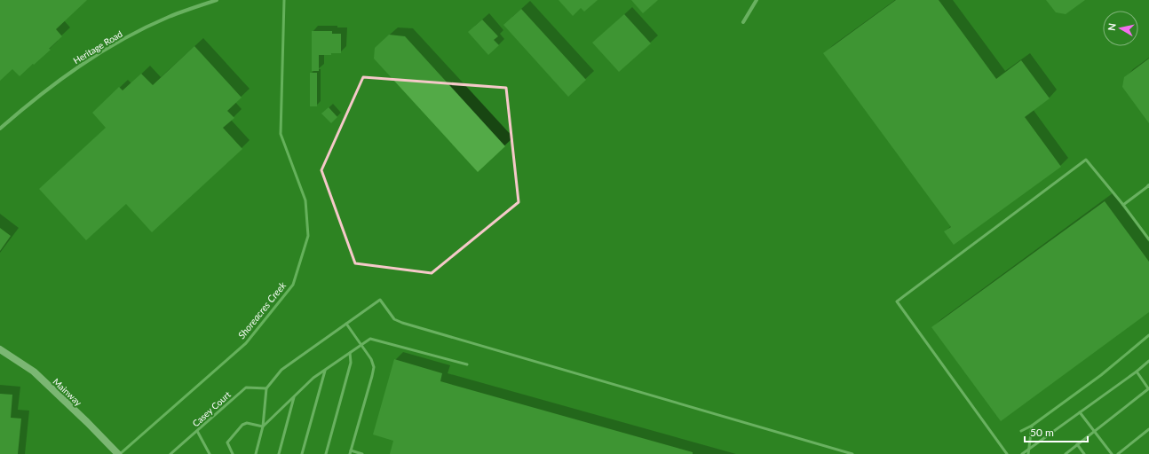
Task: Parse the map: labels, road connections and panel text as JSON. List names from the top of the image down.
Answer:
{
  "streets": {
    "street": ["Heritage Road", "Mainway"],
    "lane": ["Casey Court"]
  },
  "water": ["Shoreacres Creek"],
  "scale_bar": "50 m",
  "north": "left"
}
